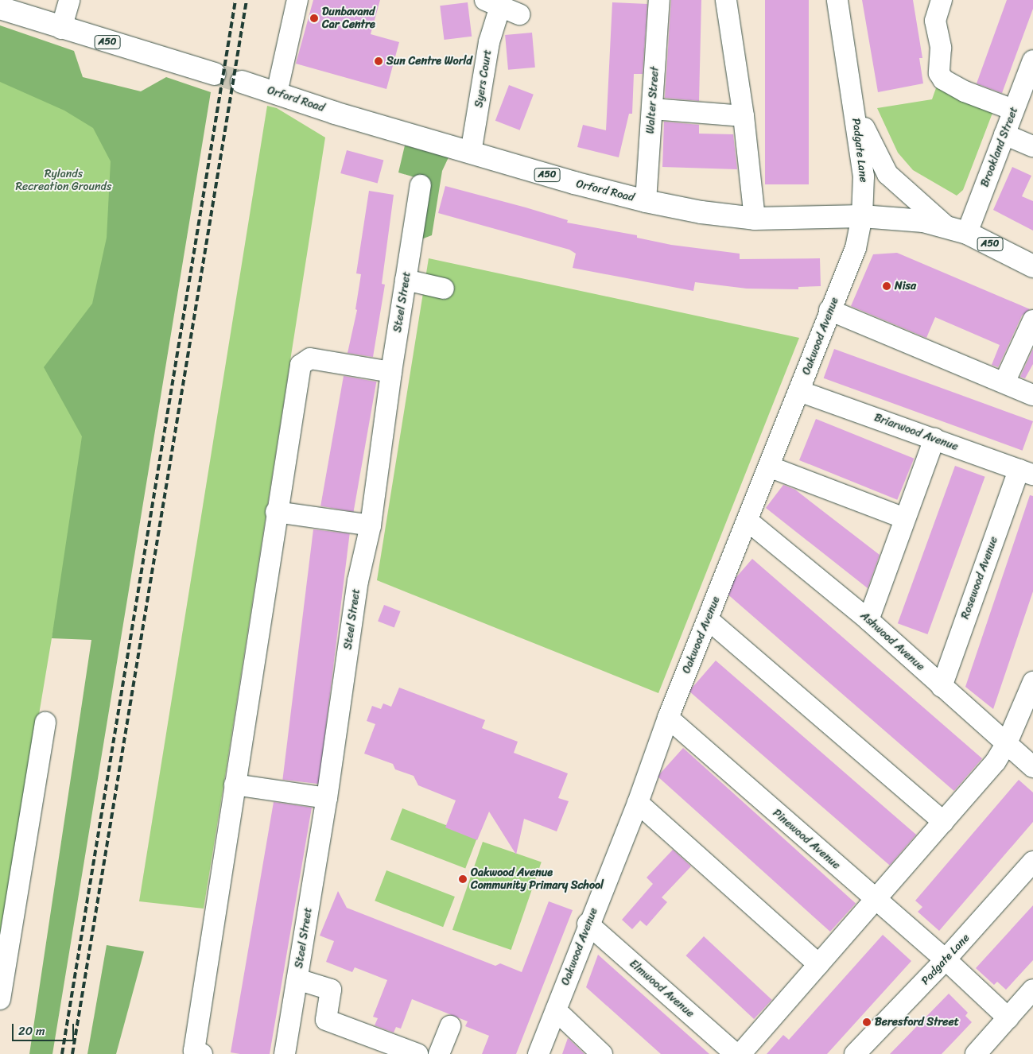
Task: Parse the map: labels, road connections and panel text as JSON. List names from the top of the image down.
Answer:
{
  "streets": {
    "main road": ["A50", "Orford Road"],
    "street": [
      "Syers Court",
      "Walter Street",
      "Brookland Street",
      "Padgate Lane",
      "Steel Street",
      "Oakwood Avenue",
      "Briarwood Avenue",
      "Rosewood Avenue",
      "Ashwood Avenue",
      "Pinewood Avenue",
      "Elmwood Avenue"
    ]
  },
  "crossings": [
    ["A50", "Orford Road"],
    ["A50", "Brookland Street"],
    ["A50", "Padgate Lane"],
    ["A50", "Oakwood Avenue"],
    ["Syers Court", "Orford Road"],
    ["Orford Road", "Walter Street"],
    ["Orford Road", "Padgate Lane"],
    ["Orford Road", "Oakwood Avenue"],
    ["Padgate Lane", "Oakwood Avenue"],
    ["Padgate Lane", "Pinewood Avenue"],
    ["Oakwood Avenue", "Briarwood Avenue"],
    ["Oakwood Avenue", "Ashwood Avenue"],
    ["Oakwood Avenue", "Pinewood Avenue"],
    ["Oakwood Avenue", "Elmwood Avenue"],
    ["Briarwood Avenue", "Rosewood Avenue"],
    ["Rosewood Avenue", "Ashwood Avenue"]
  ],
  "parks": ["Rylands Recreation Grounds"],
  "places": [
    "Dunbavand Car Centre",
    "Sun Centre World",
    "Nisa",
    "Oakwood Avenue Community Primary School",
    "Beresford Street"
  ],
  "scale_bar": "20 m"
}
